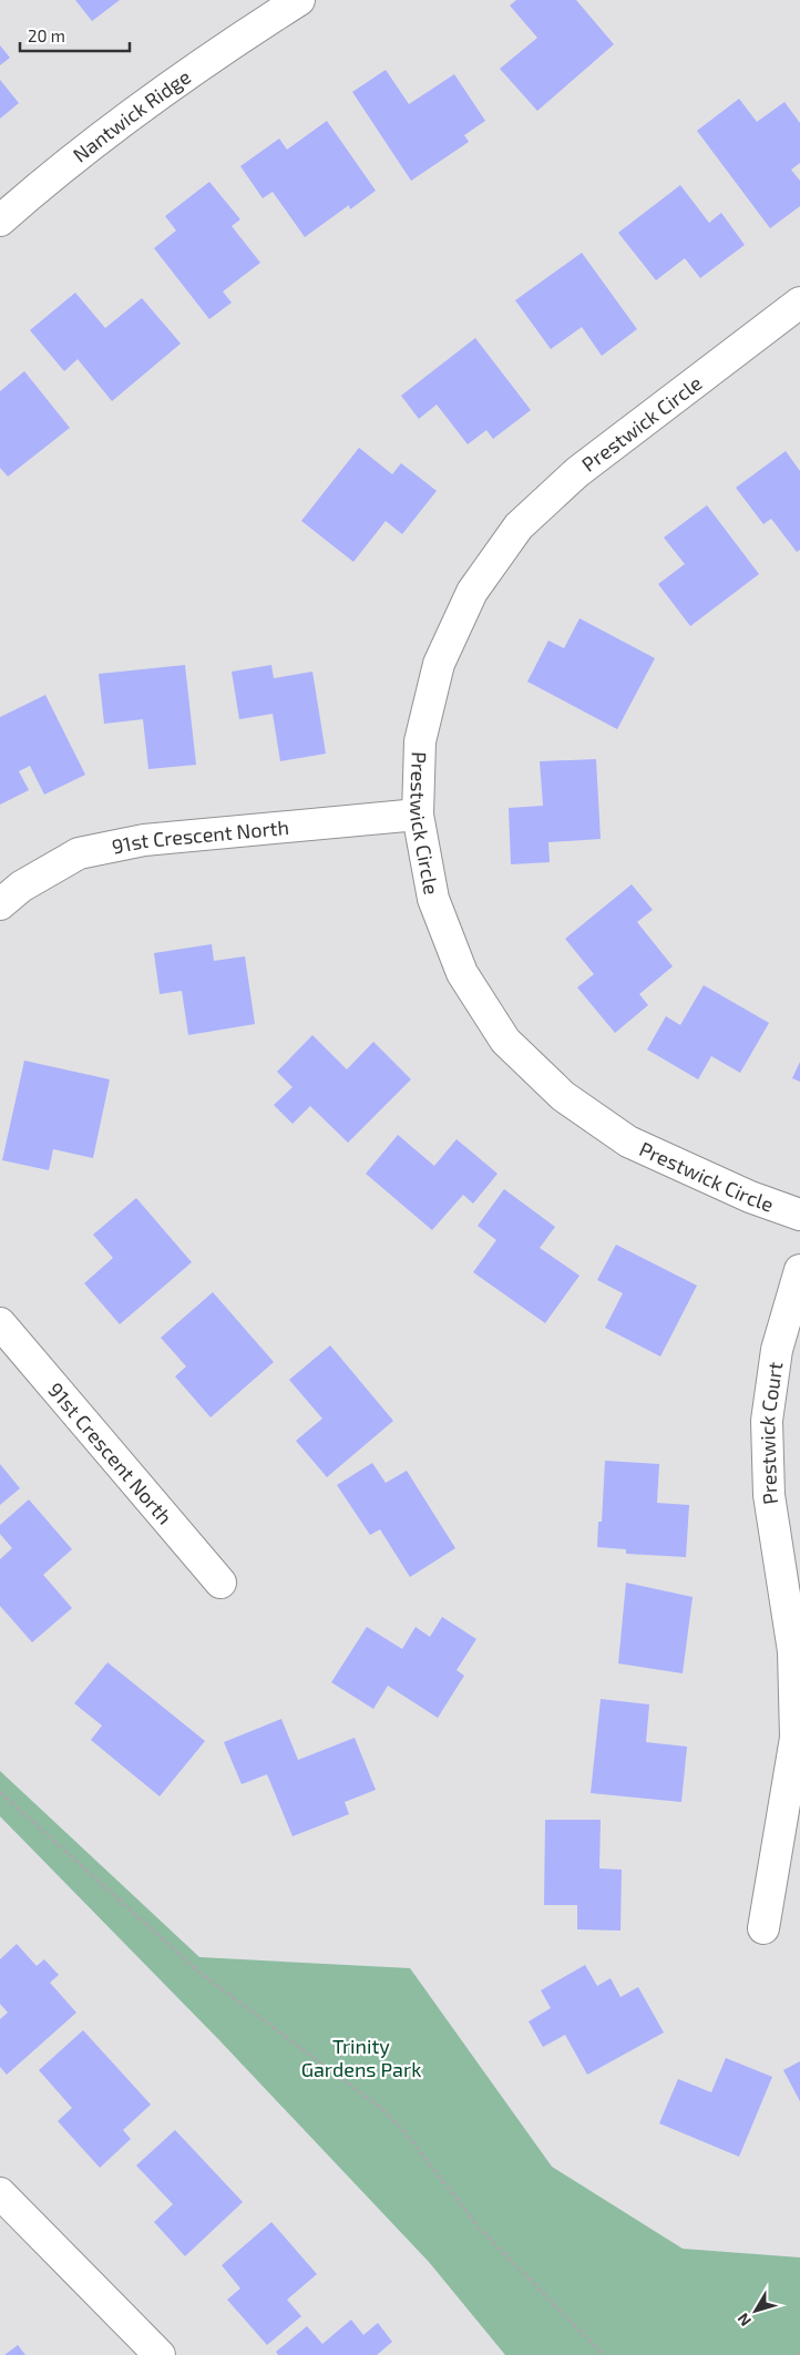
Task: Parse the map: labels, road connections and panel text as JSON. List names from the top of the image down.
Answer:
{
  "streets": {
    "street": [
      "Nantwick Ridge",
      "Prestwick Circle",
      "91st Crescent North",
      "Prestwick Court"
    ]
  },
  "crossings": [
    ["Prestwick Circle", "91st Crescent North"]
  ],
  "parks": ["Trinity Gardens Park"],
  "scale_bar": "20 m",
  "north": "bottom left"
}
